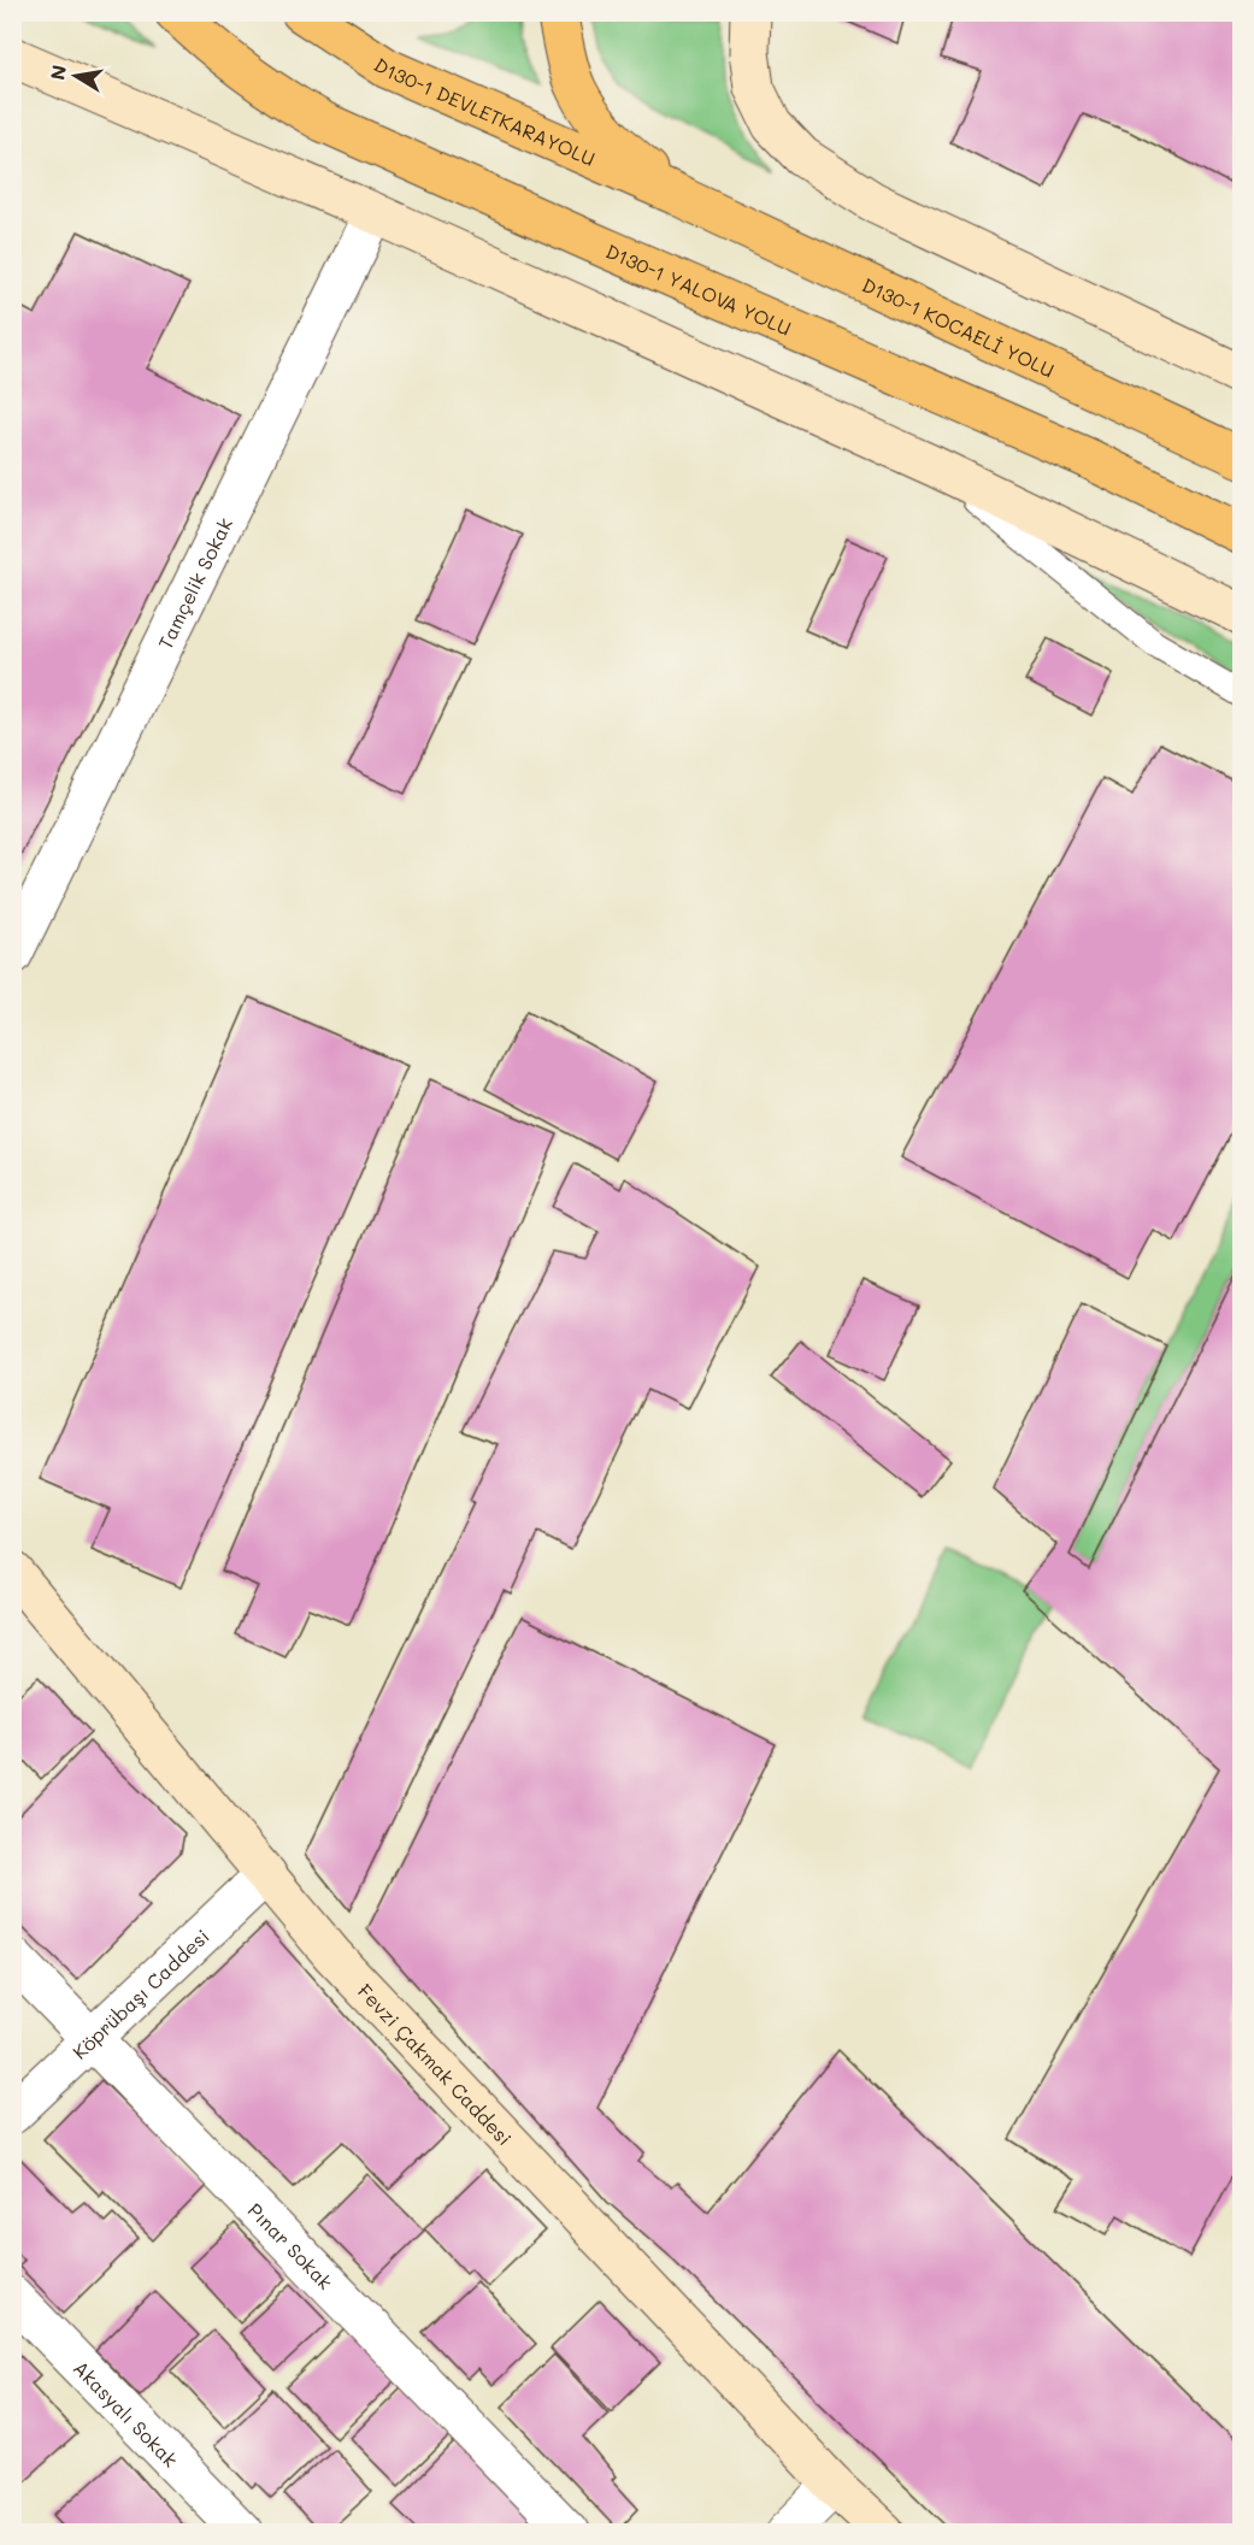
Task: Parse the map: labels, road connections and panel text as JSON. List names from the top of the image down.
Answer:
{
  "streets": {
    "highway": ["D130-1 DEVLETKARAYOLU", "D130-1 YALOVA YOLU", "D130-1 KOCAELİ YOLU"],
    "street": [
      "Tamçelik Sokak",
      "Köprübaşı Caddesi",
      "Fevzi Çakmak Caddesi",
      "Pınar Sokak",
      "Akasyalı Sokak"
    ]
  },
  "crossings": [
    ["D130-1 DEVLETKARAYOLU", "D130-1 KOCAELİ YOLU"],
    ["Köprübaşı Caddesi", "Fevzi Çakmak Caddesi"],
    ["Köprübaşı Caddesi", "Pınar Sokak"]
  ],
  "north": "left"
}
